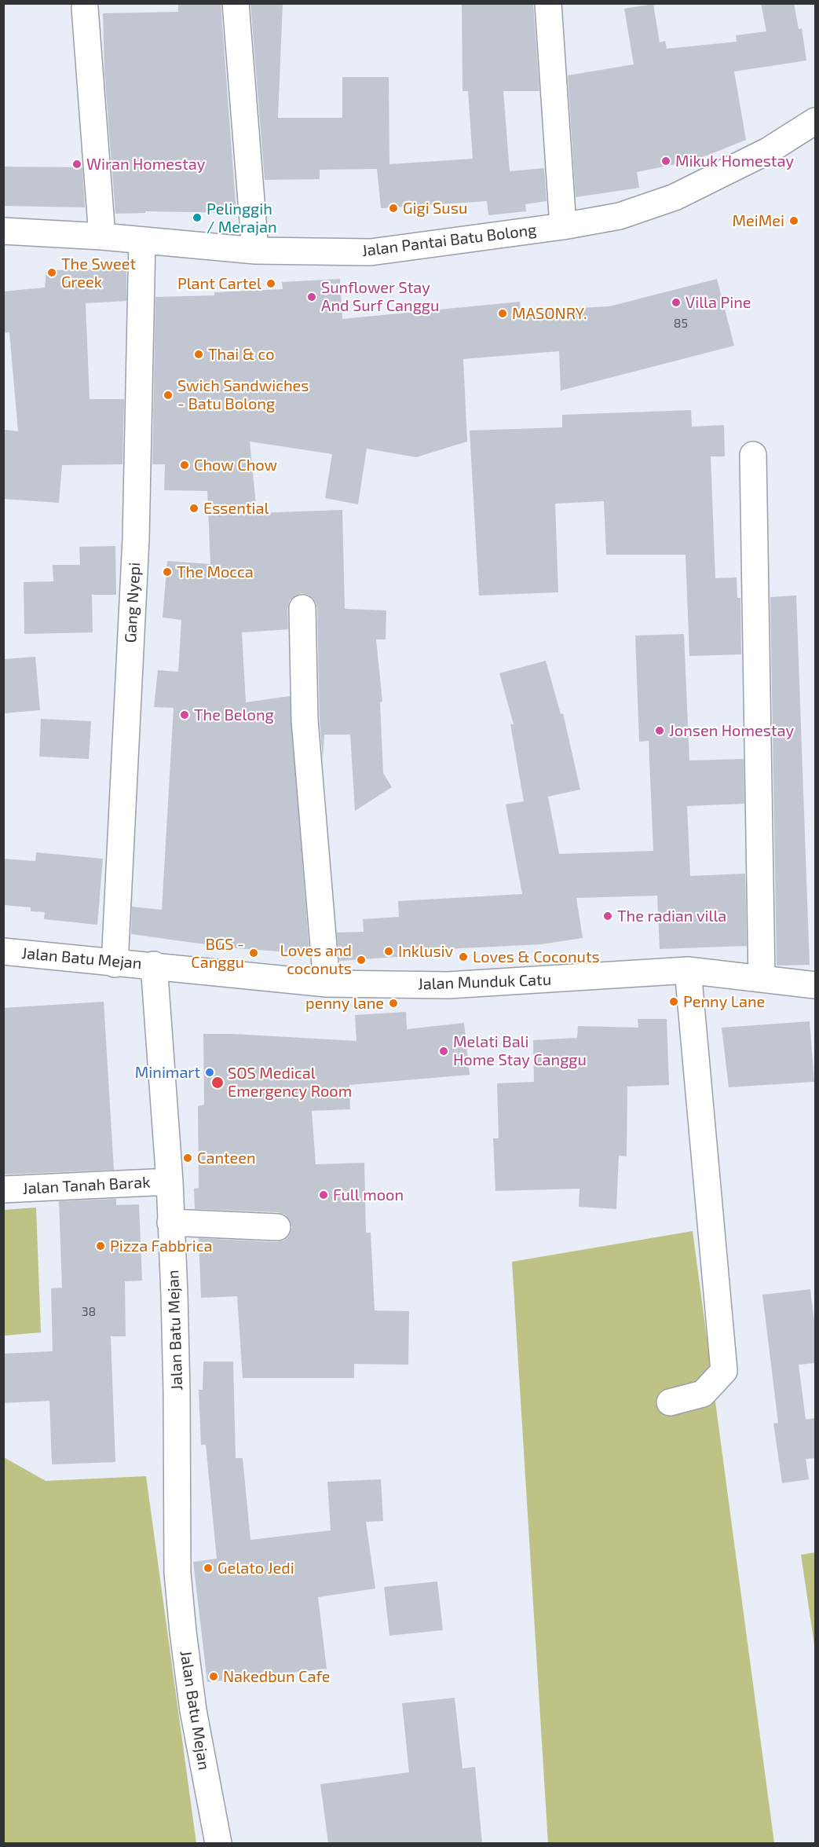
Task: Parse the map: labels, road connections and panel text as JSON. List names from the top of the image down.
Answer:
{
  "streets": {
    "street": [
      "Jalan Pantai Batu Bolong",
      "Gang Nyepi",
      "Jalan Batu Mejan",
      "Jalan Munduk Catu",
      "Jalan Tanah Barak"
    ]
  },
  "crossings": [
    ["Jalan Pantai Batu Bolong", "Gang Nyepi"],
    ["Gang Nyepi", "Jalan Batu Mejan"],
    ["Jalan Batu Mejan", "Jalan Munduk Catu"],
    ["Jalan Batu Mejan", "Jalan Tanah Barak"]
  ],
  "places": [
    "Mikuk Homestay",
    "Wiran Homestay",
    "Gigi Susu",
    "Pelinggih / Merajan",
    "MeiMei",
    "The Sweet Greek",
    "Plant Cartel",
    "Sunflower Stay And Surf Canggu",
    "Villa Pine",
    "MASONRY.",
    "Thai & co",
    "Swich Sandwiches - Batu Bolong",
    "Chow Chow",
    "Essential",
    "The Mocca",
    "The Belong",
    "Jonsen Homestay",
    "The radian villa",
    "Inklusiv",
    "BGS - Canggu",
    "Loves & Coconuts",
    "Loves and coconuts",
    "Penny Lane",
    "penny lane",
    "Melati Bali Home Stay Canggu",
    "Minimart",
    "SOS Medical Emergency Room",
    "Canteen",
    "Full moon",
    "Pizza Fabbrica",
    "Gelato Jedi",
    "Nakedbun Cafe"
  ],
  "house_numbers": ["85", "38"]
}
